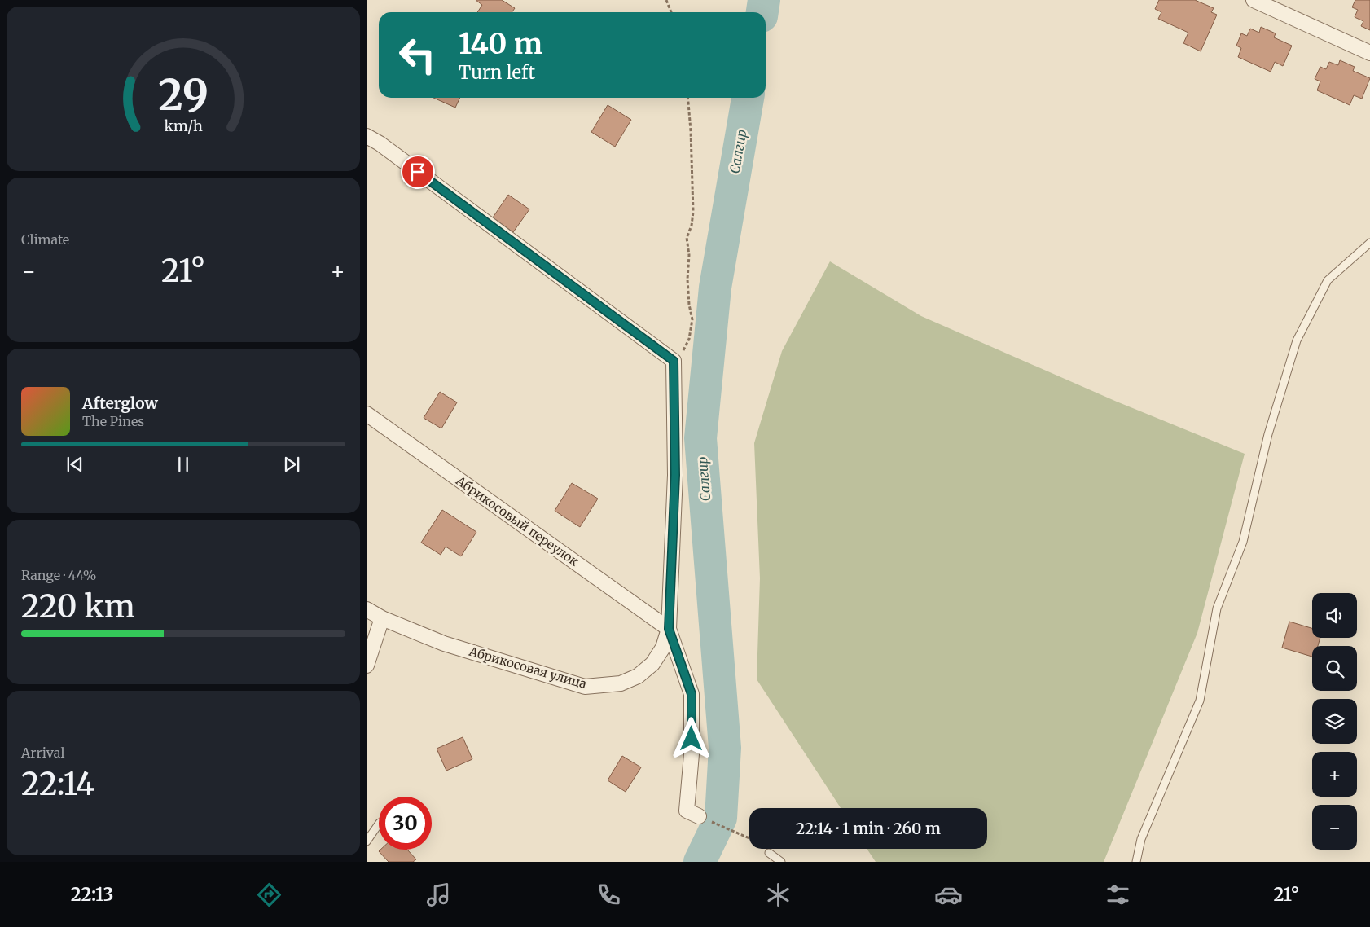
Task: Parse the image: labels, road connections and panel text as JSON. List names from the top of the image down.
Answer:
{
  "streets": {
    "street": ["Абрикосовый переулок", "Абрикосовая улица"]
  },
  "crossings": [
    ["Абрикосовый переулок", "Абрикосовая улица"]
  ],
  "water": ["Салгир"],
  "page": {
    "turn": ["140 m", "Turn left"],
    "tile": [
      "Climate",
      ["Range · 44%", "220 km"],
      ["Arrival", "22:14"]
    ],
    "heat": ["−", "21°", "+"],
    "song": ["Afterglow", "The Pines"],
    "map_buttons": ["+", "−"],
    "limit": "30",
    "trip": "22:14 · 1 min · 260 m",
    "tabs": ["22:13", "21°"],
    "gauge": ["29", "km/h"]
  }
}
